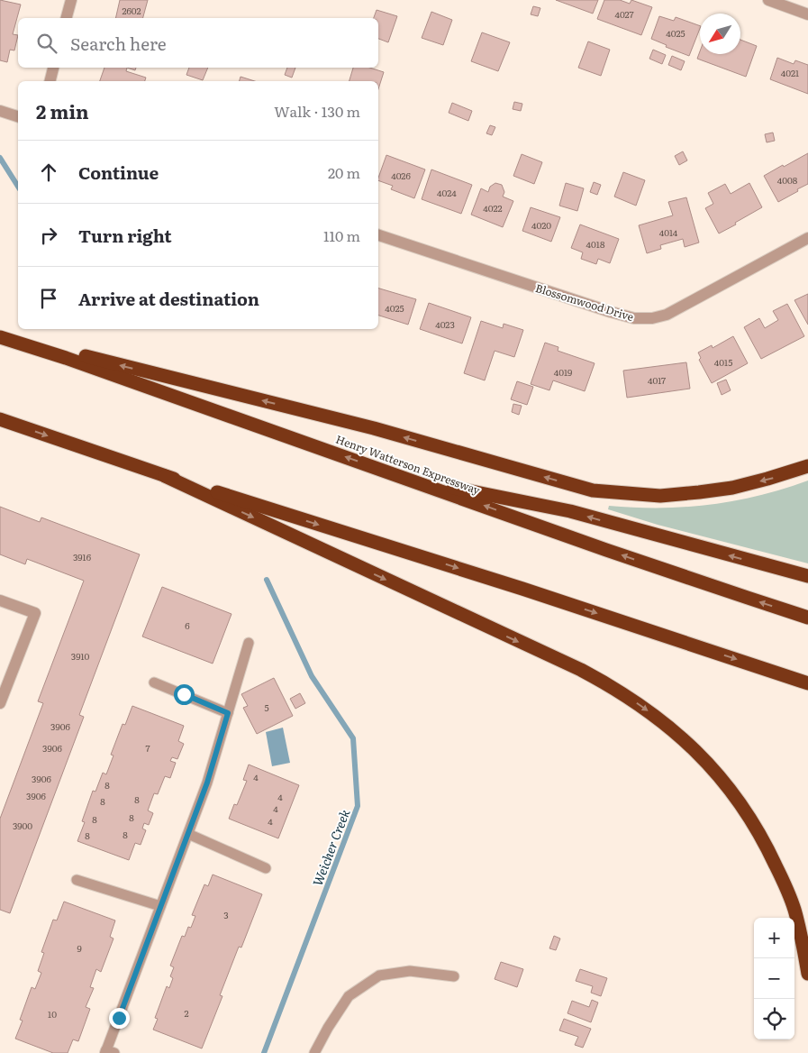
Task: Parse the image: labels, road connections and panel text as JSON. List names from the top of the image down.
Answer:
{
  "streets": {
    "highway": ["Henry Watterson Expressway"],
    "street": ["Blossomwood Drive"]
  },
  "water": ["Weicher Creek"],
  "house_numbers": [
    "2602",
    "4027",
    "4025",
    "4021",
    "4026",
    "4008",
    "4024",
    "4022",
    "4020",
    "4014",
    "4018",
    "4025",
    "4023",
    "4015",
    "4019",
    "4017",
    "3916",
    "6",
    "3910",
    "5",
    "3906",
    "3906",
    "7",
    "4",
    "3906",
    "8",
    "3906",
    "4",
    "8",
    "8",
    "4",
    "8",
    "8",
    "4",
    "3900",
    "8",
    "8",
    "3",
    "9",
    "2",
    "10"
  ],
  "north": "bottom left",
  "page": {
    "search": "Search here",
    "heading": ["2 min", "Walk · 130 m"],
    "list": [
      ["Continue", "20 m"],
      ["Turn right", "110 m"],
      "Arrive at destination"
    ],
    "map_buttons": ["+", "−"]
  }
}
